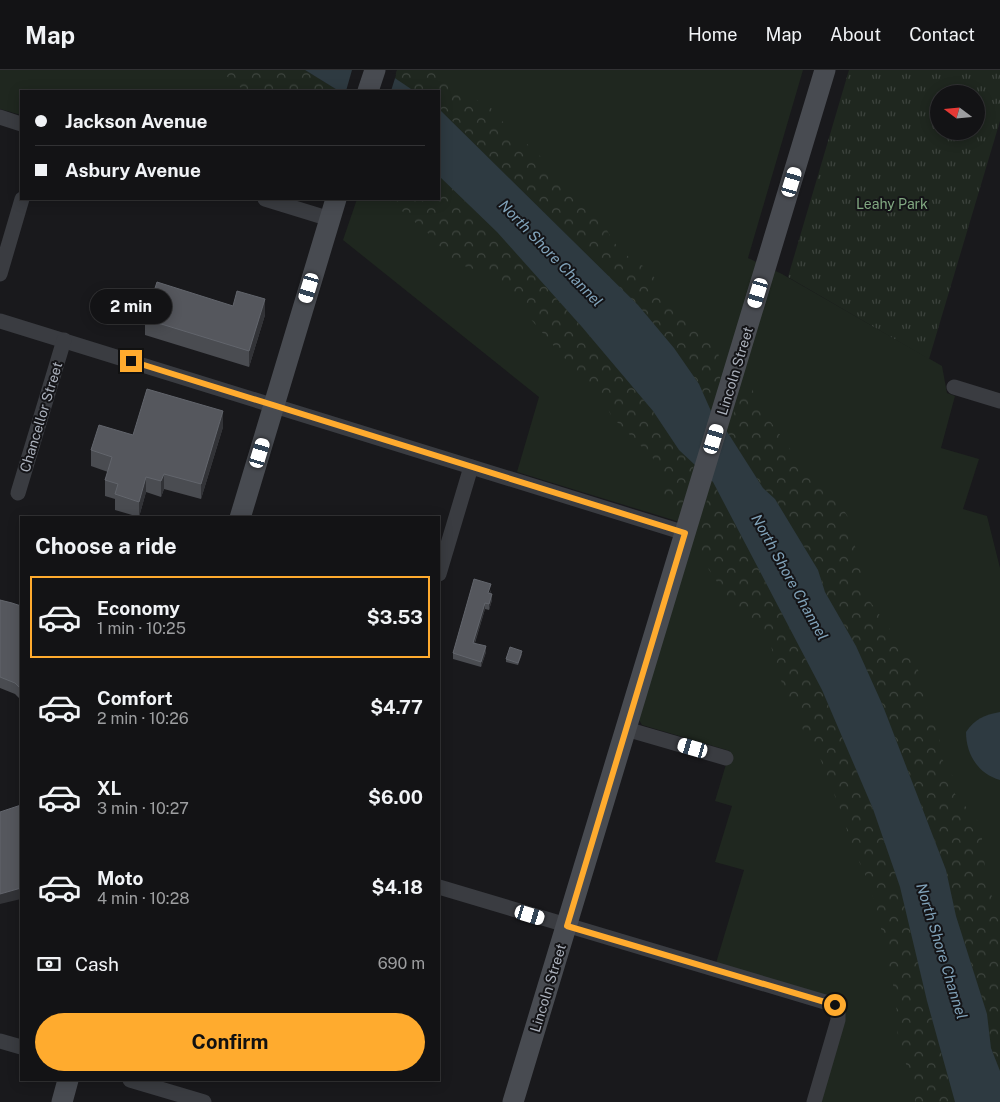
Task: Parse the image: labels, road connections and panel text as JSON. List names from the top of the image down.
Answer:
{
  "streets": {
    "street": ["Lincoln Street", "Chancellor Street"]
  },
  "water": ["North Shore Channel"],
  "parks": ["Leahy Park"],
  "north": "left",
  "page": {
    "header": "Map",
    "nav": [
      "Home",
      "Map",
      "About",
      "Contact"
    ],
    "banner": ["Jackson Avenue", "Asbury Avenue"],
    "bubble": "2 min",
    "heading": "Choose a ride",
    "list": [
      {
        "name": "Economy",
        "note": "1 min · 10:25",
        "value": "$3.53"
      },
      {
        "name": "Comfort",
        "note": "2 min · 10:26",
        "value": "$4.77"
      },
      {
        "name": "XL",
        "note": "3 min · 10:27",
        "value": "$6.00"
      },
      {
        "name": "Moto",
        "note": "4 min · 10:28",
        "value": "$4.18"
      }
    ],
    "pay": ["Cash", "690 m"],
    "buttons": "Confirm"
  }
}
